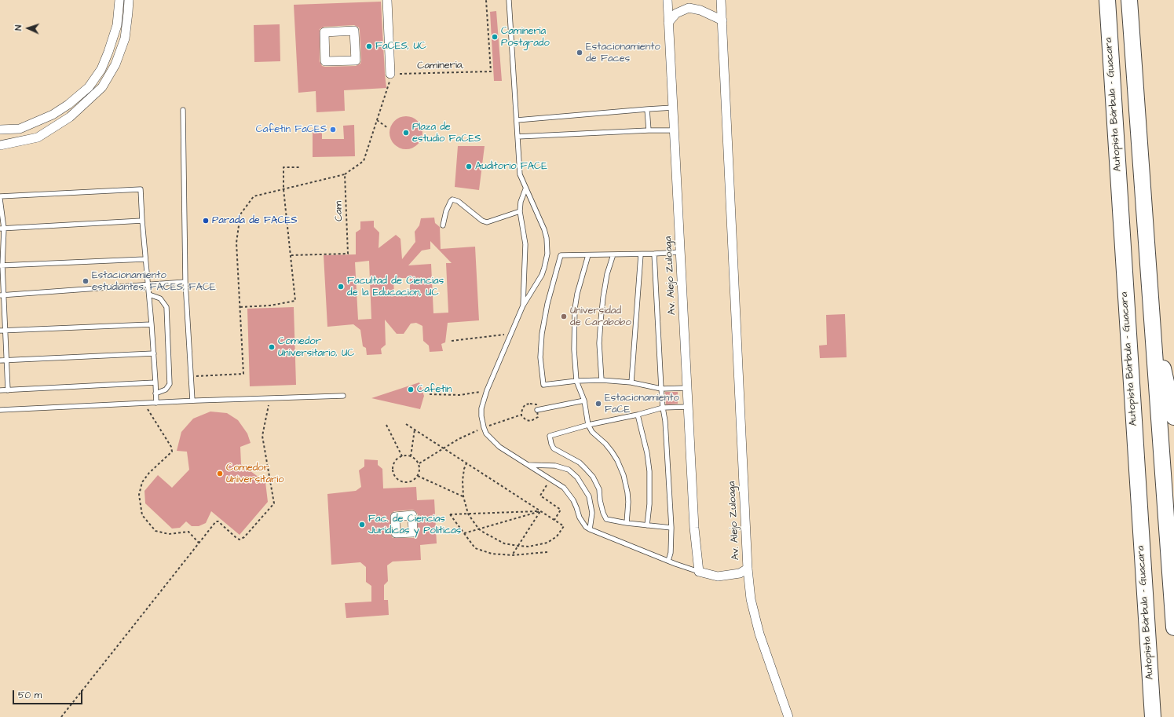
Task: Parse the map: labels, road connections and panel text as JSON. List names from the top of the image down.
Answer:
{
  "streets": {
    "highway": ["Autopista Bárbula - Guacara"],
    "street": ["Av. Alejo Zuloaga"],
    "path": ["Camineria,", "Cam"]
  },
  "places": [
    "Caminería Postgrado",
    "FaCES, UC",
    "Estacionamiento de Faces",
    "Cafetin FaCES",
    "Plaza de estudio FaCES",
    "Auditorio FACE",
    "Parada de FACES",
    "Estacionamiento estudiantes, FACES, FACE",
    "Facultad de Ciencias de la Educacion, UC",
    "Universidad de Carabobo",
    "Comedor Universitario, UC",
    "Cafetin",
    "Estacionamiento FaCE",
    "Comedor Universitario",
    "Fac. de Ciencias Juridicas y Politicas"
  ],
  "scale_bar": "50 m",
  "north": "left"
}
